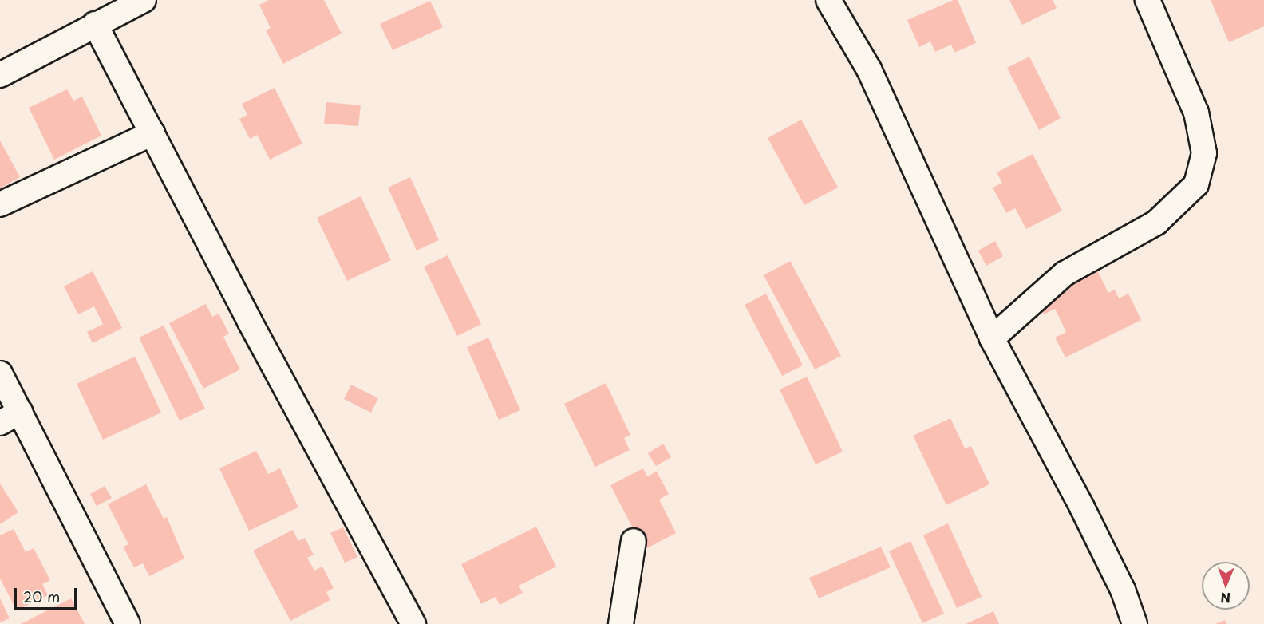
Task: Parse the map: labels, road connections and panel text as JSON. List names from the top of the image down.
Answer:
{
  "scale_bar": "20 m",
  "north": "bottom"
}
